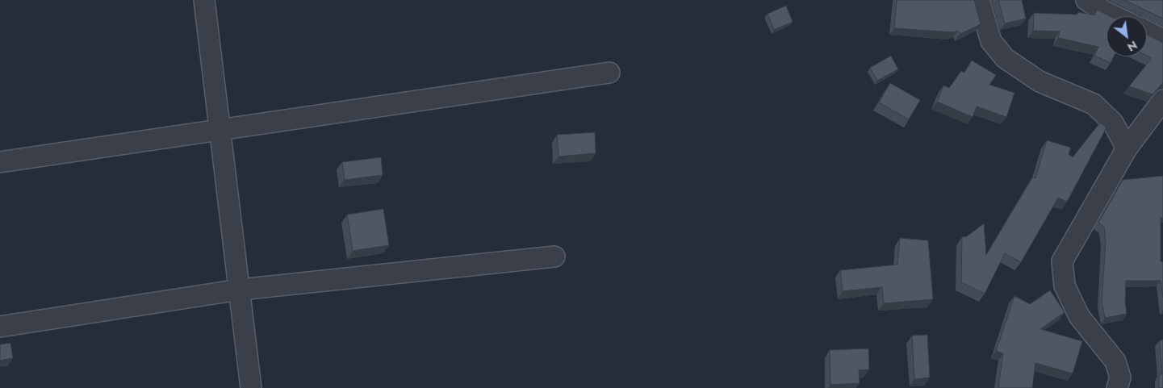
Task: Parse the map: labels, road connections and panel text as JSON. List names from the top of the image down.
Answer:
{
  "north": "bottom right"
}
